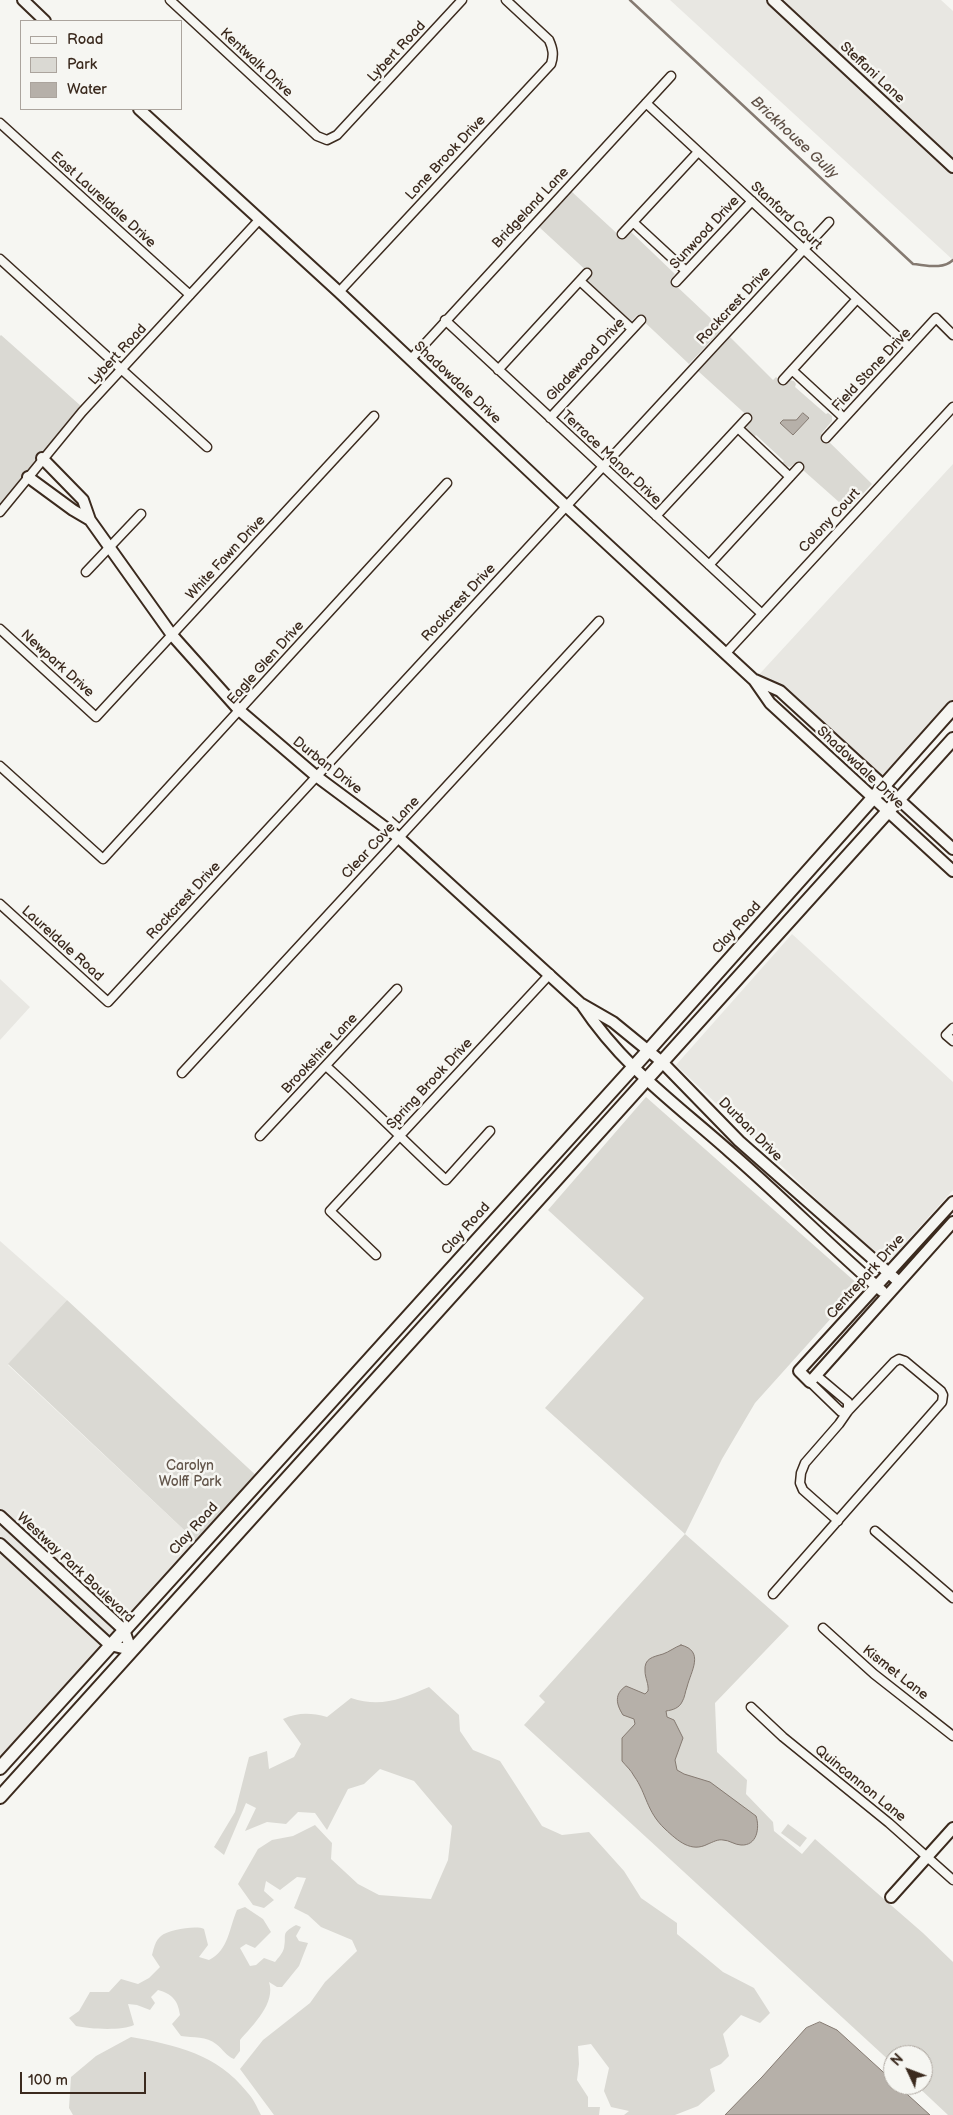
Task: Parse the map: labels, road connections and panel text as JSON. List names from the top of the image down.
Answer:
{
  "streets": {
    "main road": ["Clay Road"],
    "street": [
      "Lybert Road",
      "Kentwalk Drive",
      "Steffani Lane",
      "Lone Brook Drive",
      "East Laureldale Drive",
      "Bridgeland Lane",
      "Stanford Court",
      "Sunwood Drive",
      "Rockcrest Drive",
      "Gladewood Drive",
      "Field Stone Drive",
      "Shadowdale Drive",
      "Terrace Manor Drive",
      "Colony Court",
      "White Fawn Drive",
      "Eagle Glen Drive",
      "Newpark Drive",
      "Durban Drive",
      "Clear Cove Lane",
      "Laureldale Road",
      "Brookshire Lane",
      "Spring Brook Drive",
      "Centrepark Drive",
      "Westway Park Boulevard",
      "Kismet Lane",
      "Quincannon Lane"
    ]
  },
  "crossings": [
    ["Lybert Road", "Kentwalk Drive"],
    ["Lybert Road", "East Laureldale Drive"],
    ["Lybert Road", "Shadowdale Drive"],
    ["Lybert Road", "Durban Drive"],
    ["Lone Brook Drive", "Shadowdale Drive"],
    ["Bridgeland Lane", "Stanford Court"],
    ["Bridgeland Lane", "Shadowdale Drive"],
    ["Bridgeland Lane", "Terrace Manor Drive"],
    ["Stanford Court", "Sunwood Drive"],
    ["Stanford Court", "Rockcrest Drive"],
    ["Stanford Court", "Field Stone Drive"],
    ["Rockcrest Drive", "Shadowdale Drive"],
    ["Rockcrest Drive", "Terrace Manor Drive"],
    ["Rockcrest Drive", "Durban Drive"],
    ["Rockcrest Drive", "Laureldale Road"],
    ["Gladewood Drive", "Terrace Manor Drive"],
    ["Shadowdale Drive", "Colony Court"],
    ["Shadowdale Drive", "Clay Road"],
    ["Terrace Manor Drive", "Colony Court"],
    ["White Fawn Drive", "Newpark Drive"],
    ["White Fawn Drive", "Durban Drive"],
    ["Eagle Glen Drive", "Durban Drive"],
    ["Durban Drive", "Clear Cove Lane"],
    ["Durban Drive", "Clay Road"],
    ["Durban Drive", "Spring Brook Drive"],
    ["Durban Drive", "Centrepark Drive"],
    ["Clay Road", "Westway Park Boulevard"]
  ],
  "water": ["Brickhouse Gully"],
  "parks": ["Carolyn Wolff Park"],
  "legend": ["Road", "Park", "Water"],
  "scale_bar": "100 m",
  "north": "top left"
}
